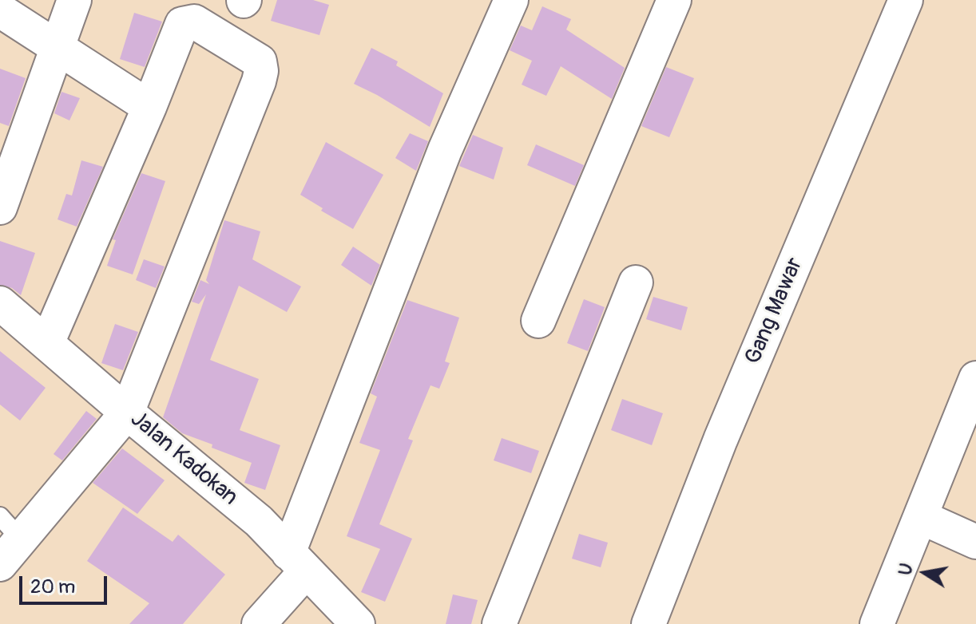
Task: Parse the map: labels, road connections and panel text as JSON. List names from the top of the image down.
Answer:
{
  "streets": {
    "street": ["Gang Mawar", "Jalan Kadokan"]
  },
  "scale_bar": "20 m",
  "north": "left"
}
